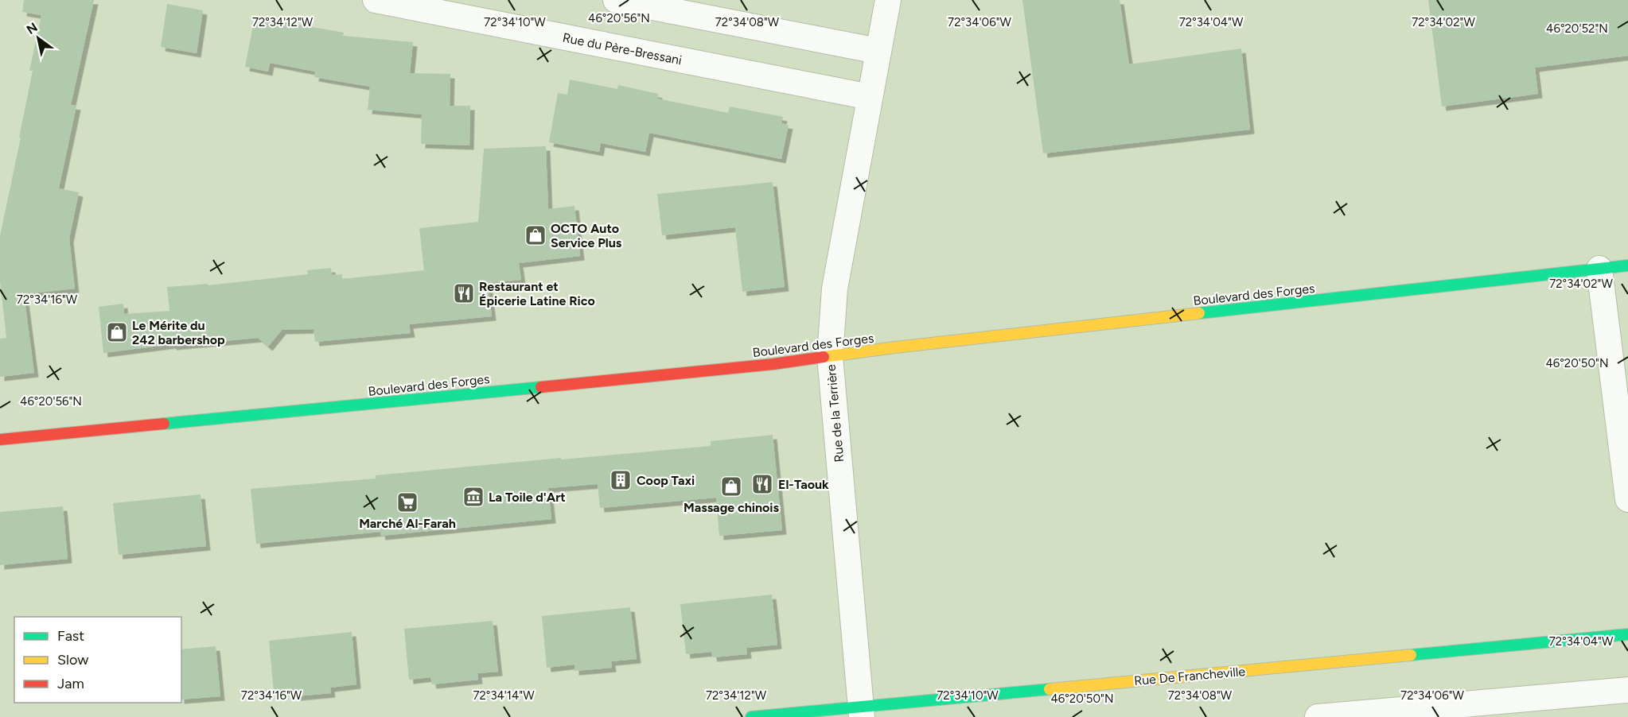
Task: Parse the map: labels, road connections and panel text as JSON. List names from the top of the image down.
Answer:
{
  "streets": {
    "main road": ["Boulevard des Forges", "Rue De Francheville"],
    "street": ["Rue du Père-Bressani", "Rue de la Terrière"]
  },
  "crossings": [
    ["Rue du Père-Bressani", "Rue de la Terrière"],
    ["Boulevard des Forges", "Rue de la Terrière"],
    ["Rue de la Terrière", "Rue De Francheville"]
  ],
  "places": {
    "shop": ["OCTO Auto Service Plus", "Le Mérite du 242 barbershop", "Massage chinois"],
    "restaurant": ["Restaurant et Épicerie Latine Rico", "El-Taouk"],
    "building": ["Coop Taxi"],
    "museum": ["La Toile d'Art"],
    "supermarket": ["Marché Al-Farah"]
  },
  "legend": ["Fast", "Slow", "Jam"],
  "north": "top left",
  "coordinates": [
    "46°20'56\"N",
    "72°34'04\"W",
    "72°34'12\"W",
    "72°34'10\"W",
    "72°34'08\"W",
    "72°34'06\"W",
    "72°34'02\"W",
    "46°20'52\"N",
    "72°34'16\"W",
    "46°20'50\"N",
    "72°34'14\"W"
  ]
}
